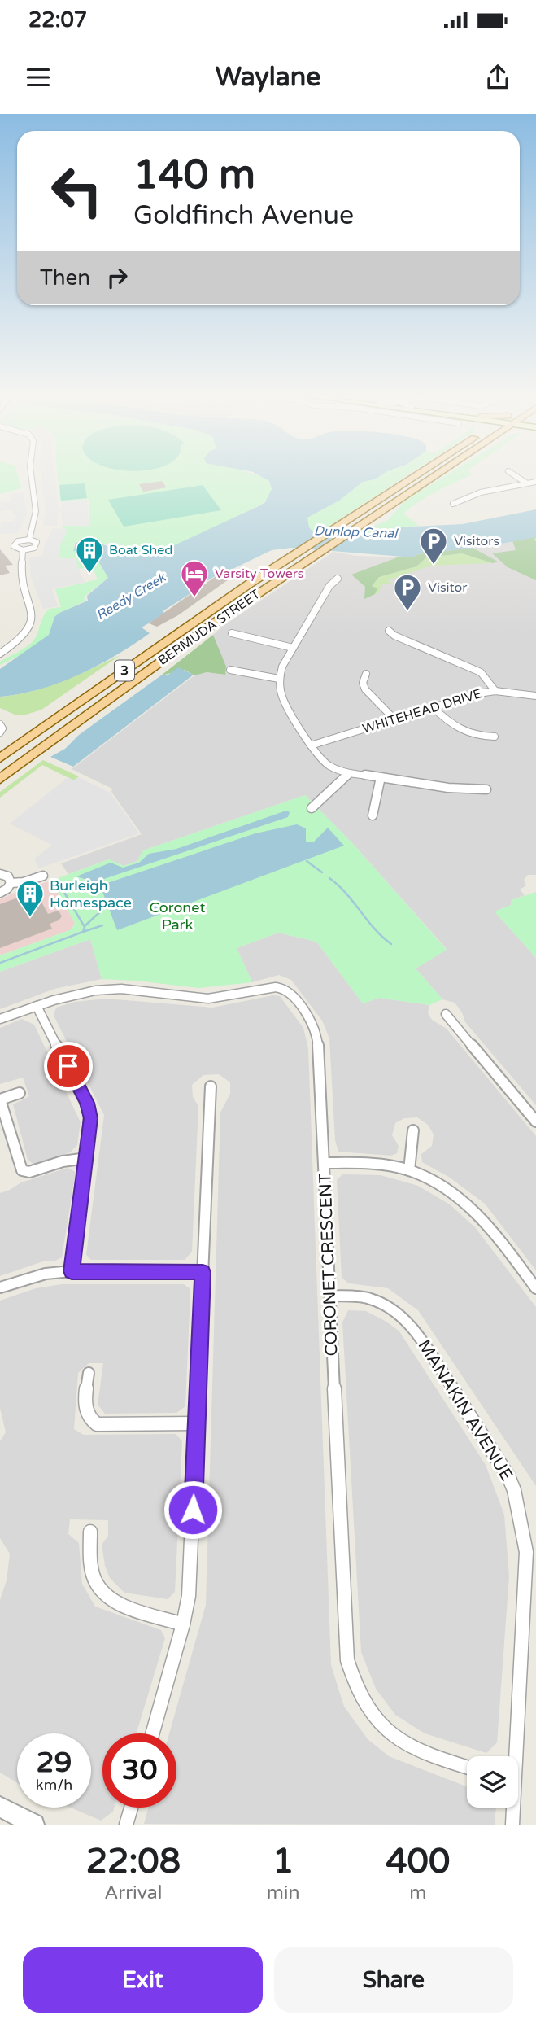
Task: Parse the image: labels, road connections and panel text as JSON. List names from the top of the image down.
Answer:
{
  "streets": {
    "main road": ["BERMUDA STREET", "3"],
    "street": ["WHITEHEAD DRIVE", "CORONET CRESCENT", "MANAKIN AVENUE"]
  },
  "crossings": [
    ["CORONET CRESCENT", "MANAKIN AVENUE"]
  ],
  "water": ["Dunlop Canal", "Reedy Creek"],
  "parks": ["Coronet Park"],
  "places": {
    "parking": ["Visitors", "Visitor"],
    "building": ["Boat Shed", "Burleigh Homespace"],
    "hotel": ["Varsity Towers"]
  },
  "page": {
    "status": "22:07",
    "header": "Waylane",
    "turn": ["140 m", "Goldfinch Avenue"],
    "then": "Then",
    "speed": "29 km/h",
    "limit": "30",
    "eta": [
      "22:08",
      "Arrival",
      "1",
      "min",
      "400",
      "m"
    ],
    "buttons": ["Exit", "Share"]
  }
}
